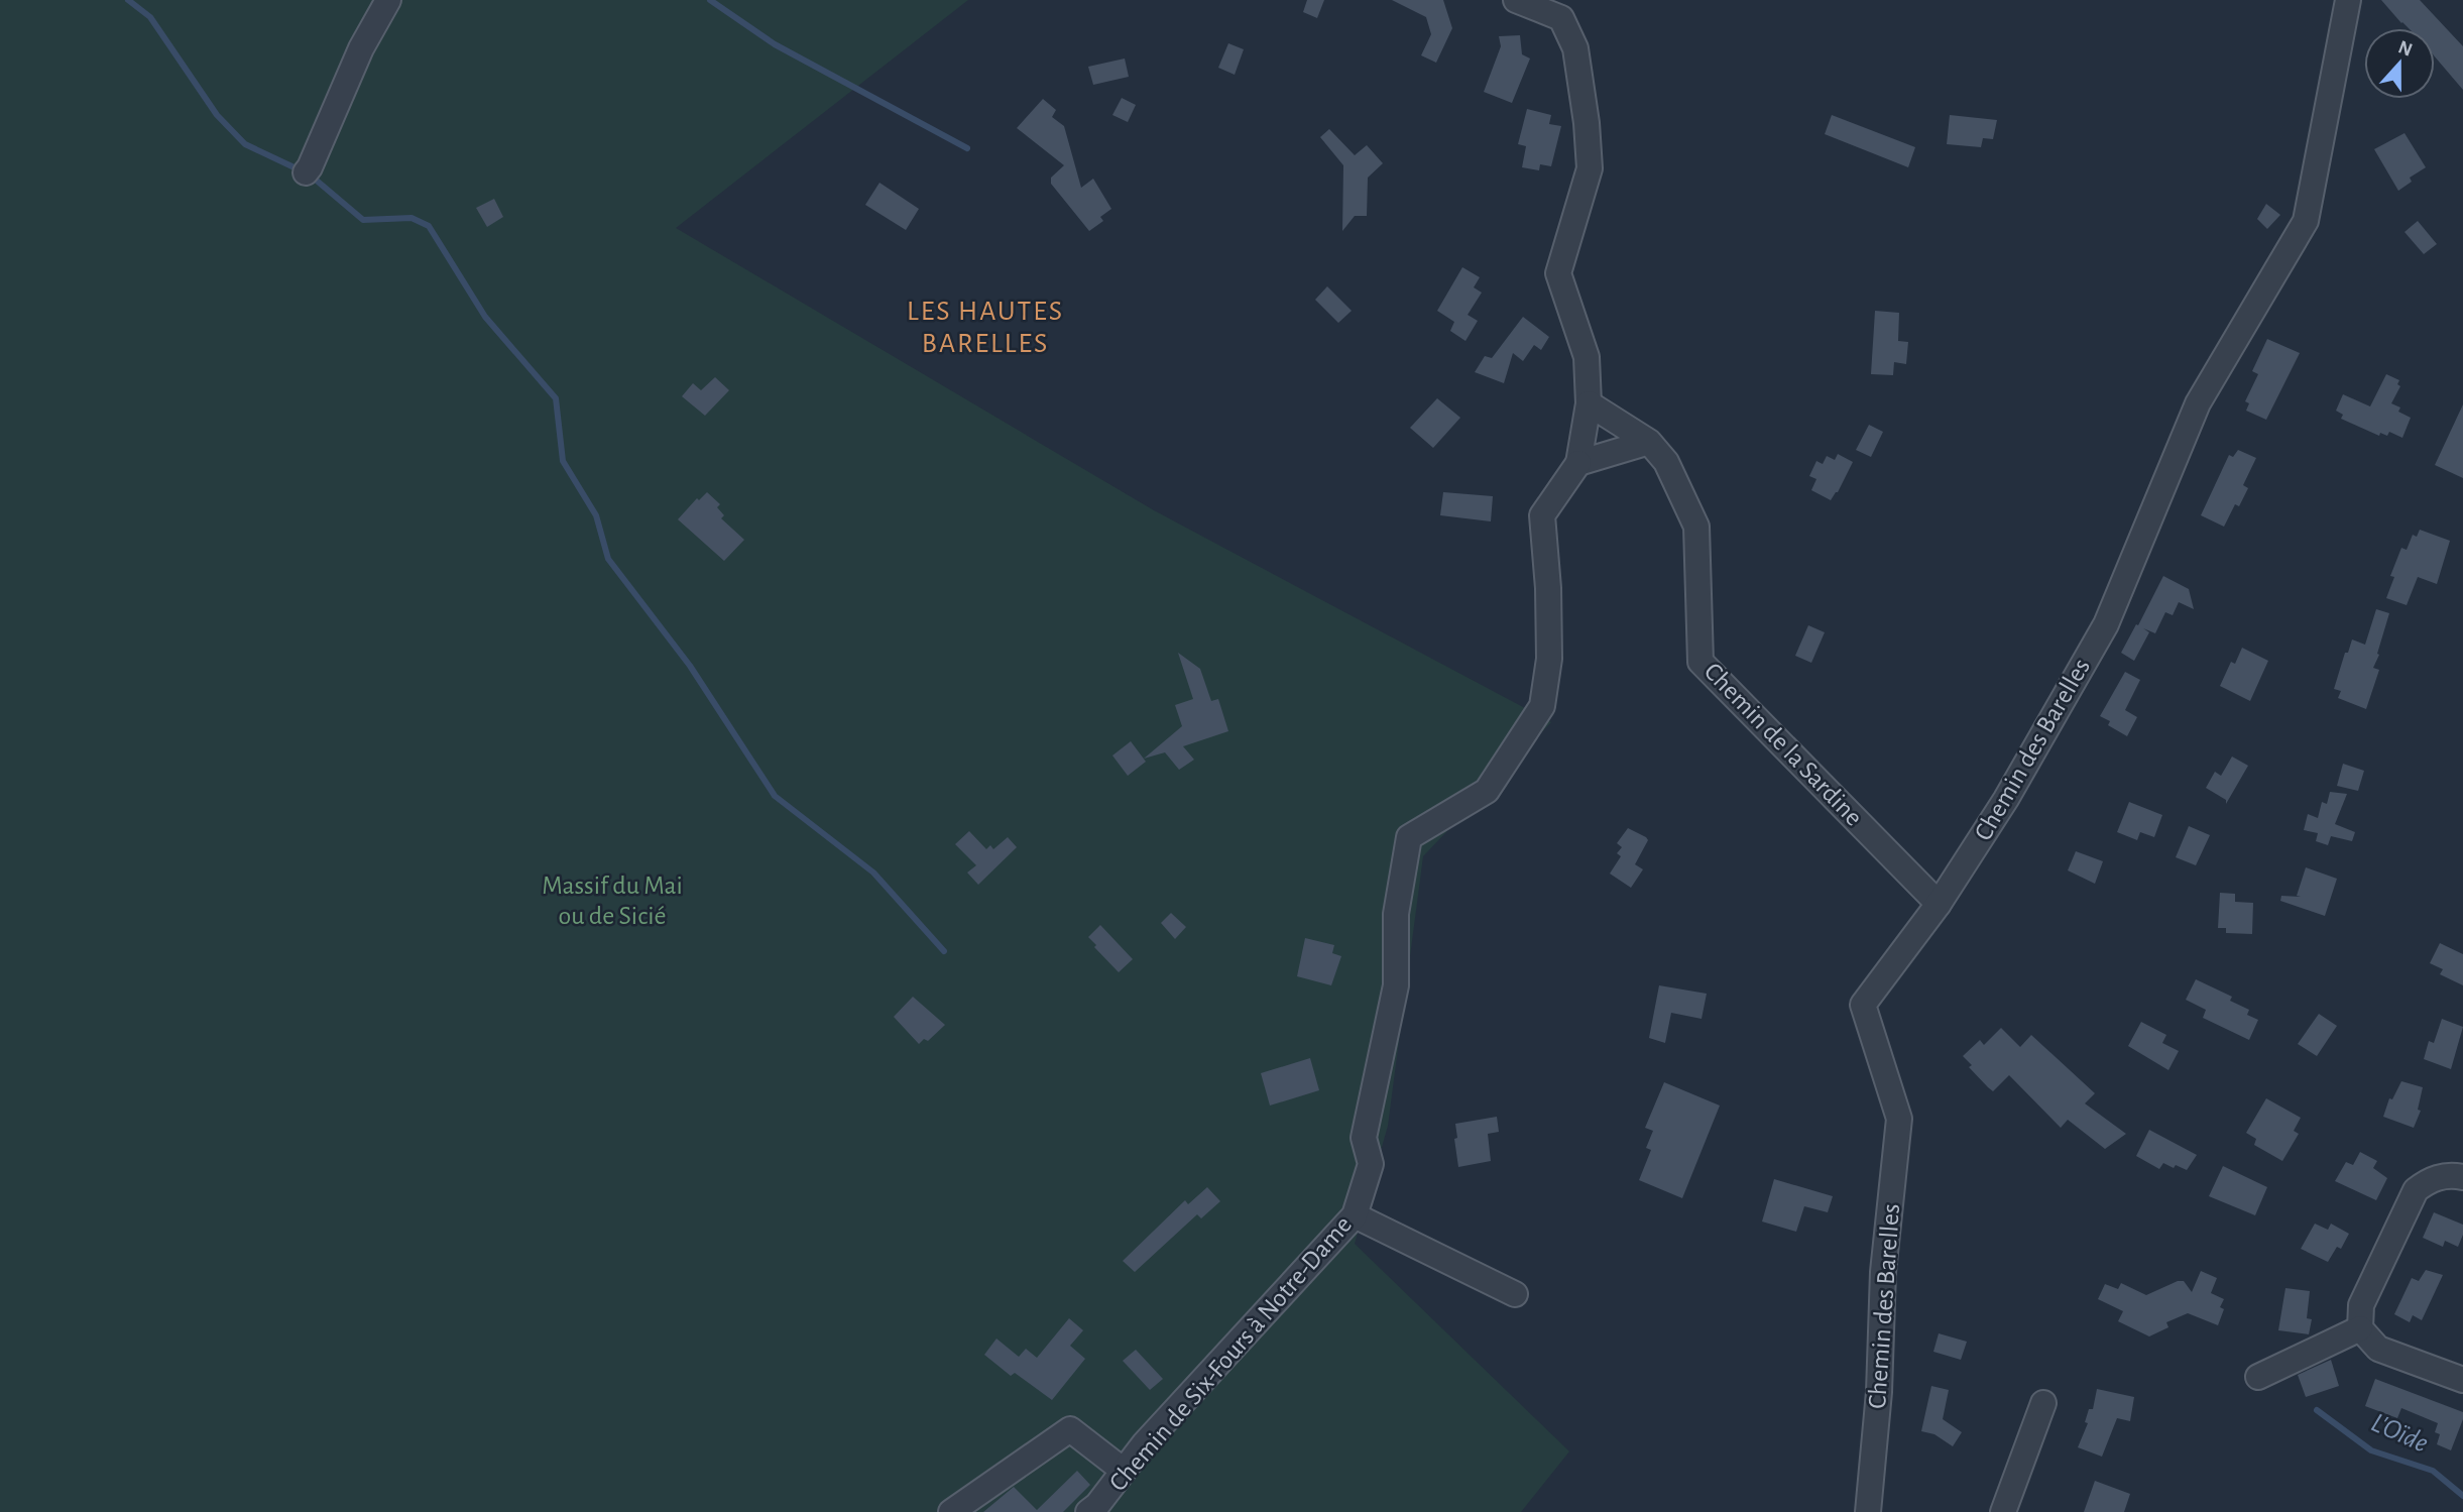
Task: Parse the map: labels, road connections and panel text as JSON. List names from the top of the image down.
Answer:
{
  "streets": {
    "street": ["Chemin de la Sardine", "Chemin des Barelles", "Chemin de Six-Fours à Notre-Dame"]
  },
  "crossings": [
    ["Chemin de la Sardine", "Chemin des Barelles"]
  ],
  "districts": ["LES HAUTES BARELLES"],
  "water": ["L'Oïde"],
  "parks": ["Massif du Mai ou de Sicié"],
  "north": "top"
}
